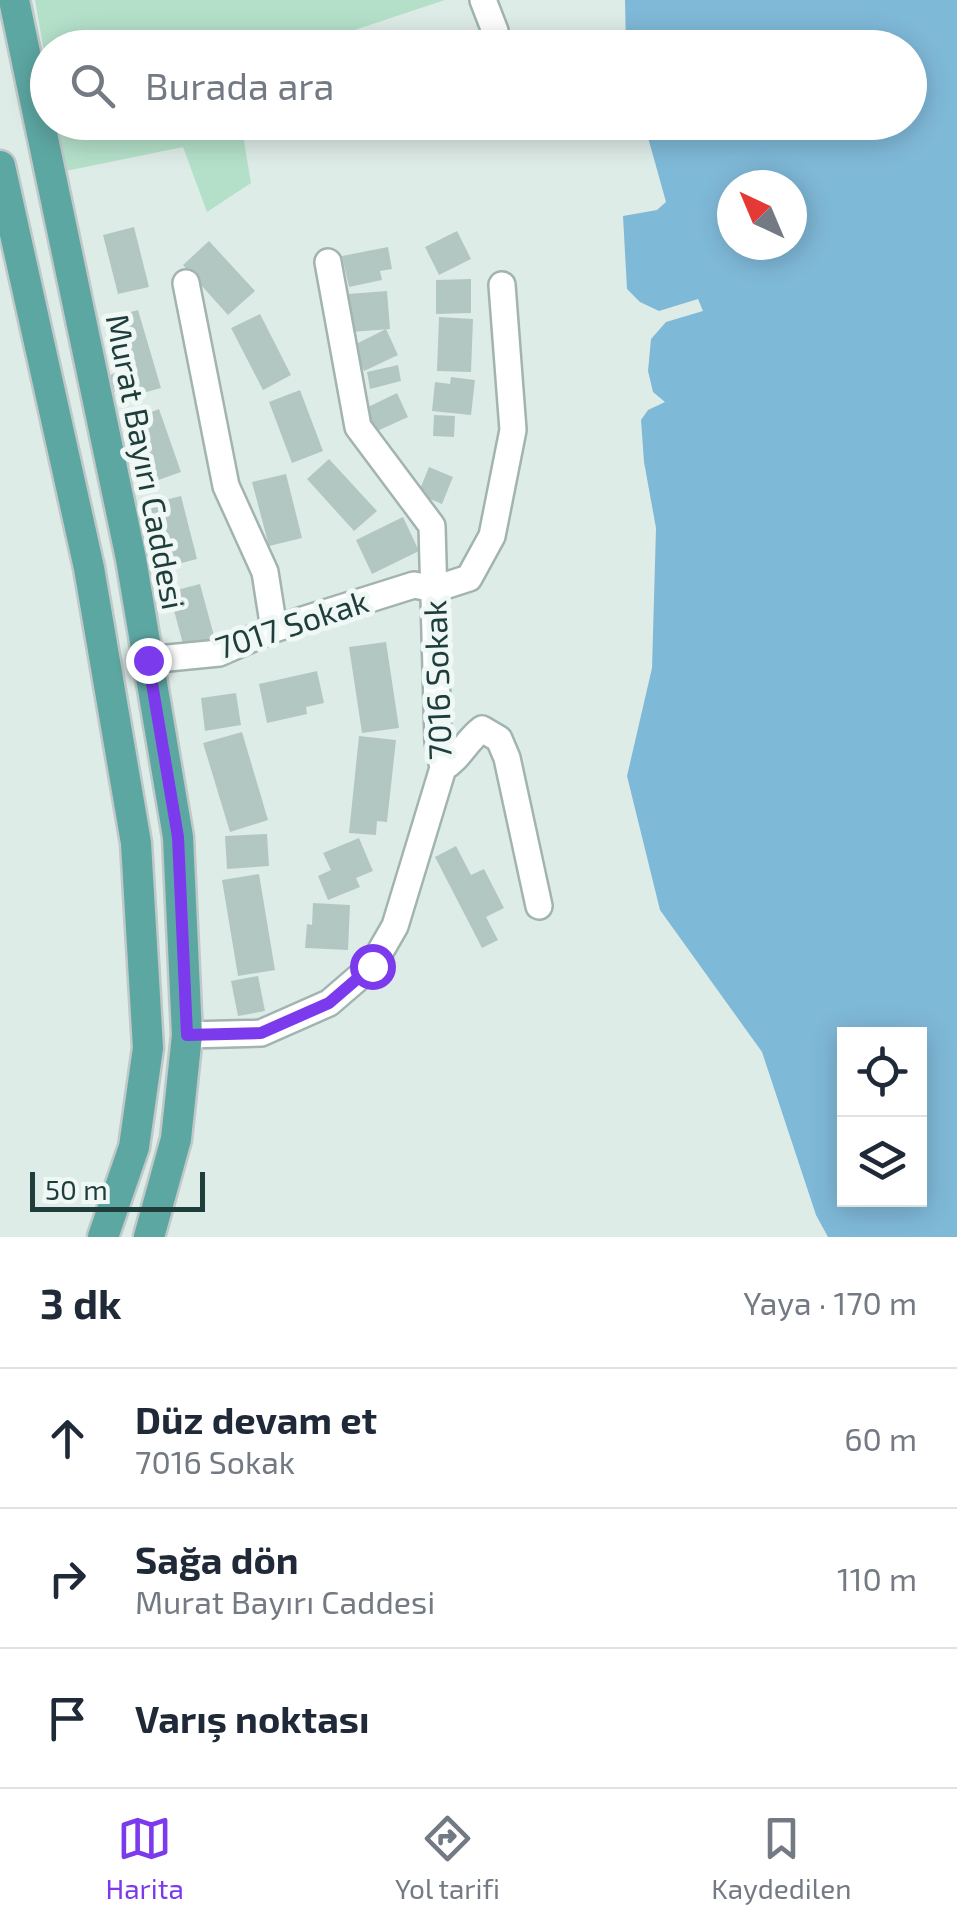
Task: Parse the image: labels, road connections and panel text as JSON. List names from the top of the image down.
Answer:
{
  "streets": {
    "main road": ["Murat Bayırı Caddesi"],
    "street": ["7017 Sokak", "7016 Sokak"]
  },
  "crossings": [
    ["Murat Bayırı Caddesi", "7017 Sokak"],
    ["Murat Bayırı Caddesi", "7016 Sokak"],
    ["7017 Sokak", "7016 Sokak"]
  ],
  "scale_bar": "50 m",
  "north": "top left",
  "page": {
    "search": "Burada ara",
    "scale": "50 m",
    "heading": ["3 dk", "Yaya · 170 m"],
    "list": [
      ["Düz devam et", "7016 Sokak", "60 m"],
      ["Sağa dön", "Murat Bayırı Caddesi", "110 m"],
      "Varış noktası"
    ],
    "nav": ["Harita", "Yol tarifi", "Kaydedilen"]
  }
}
